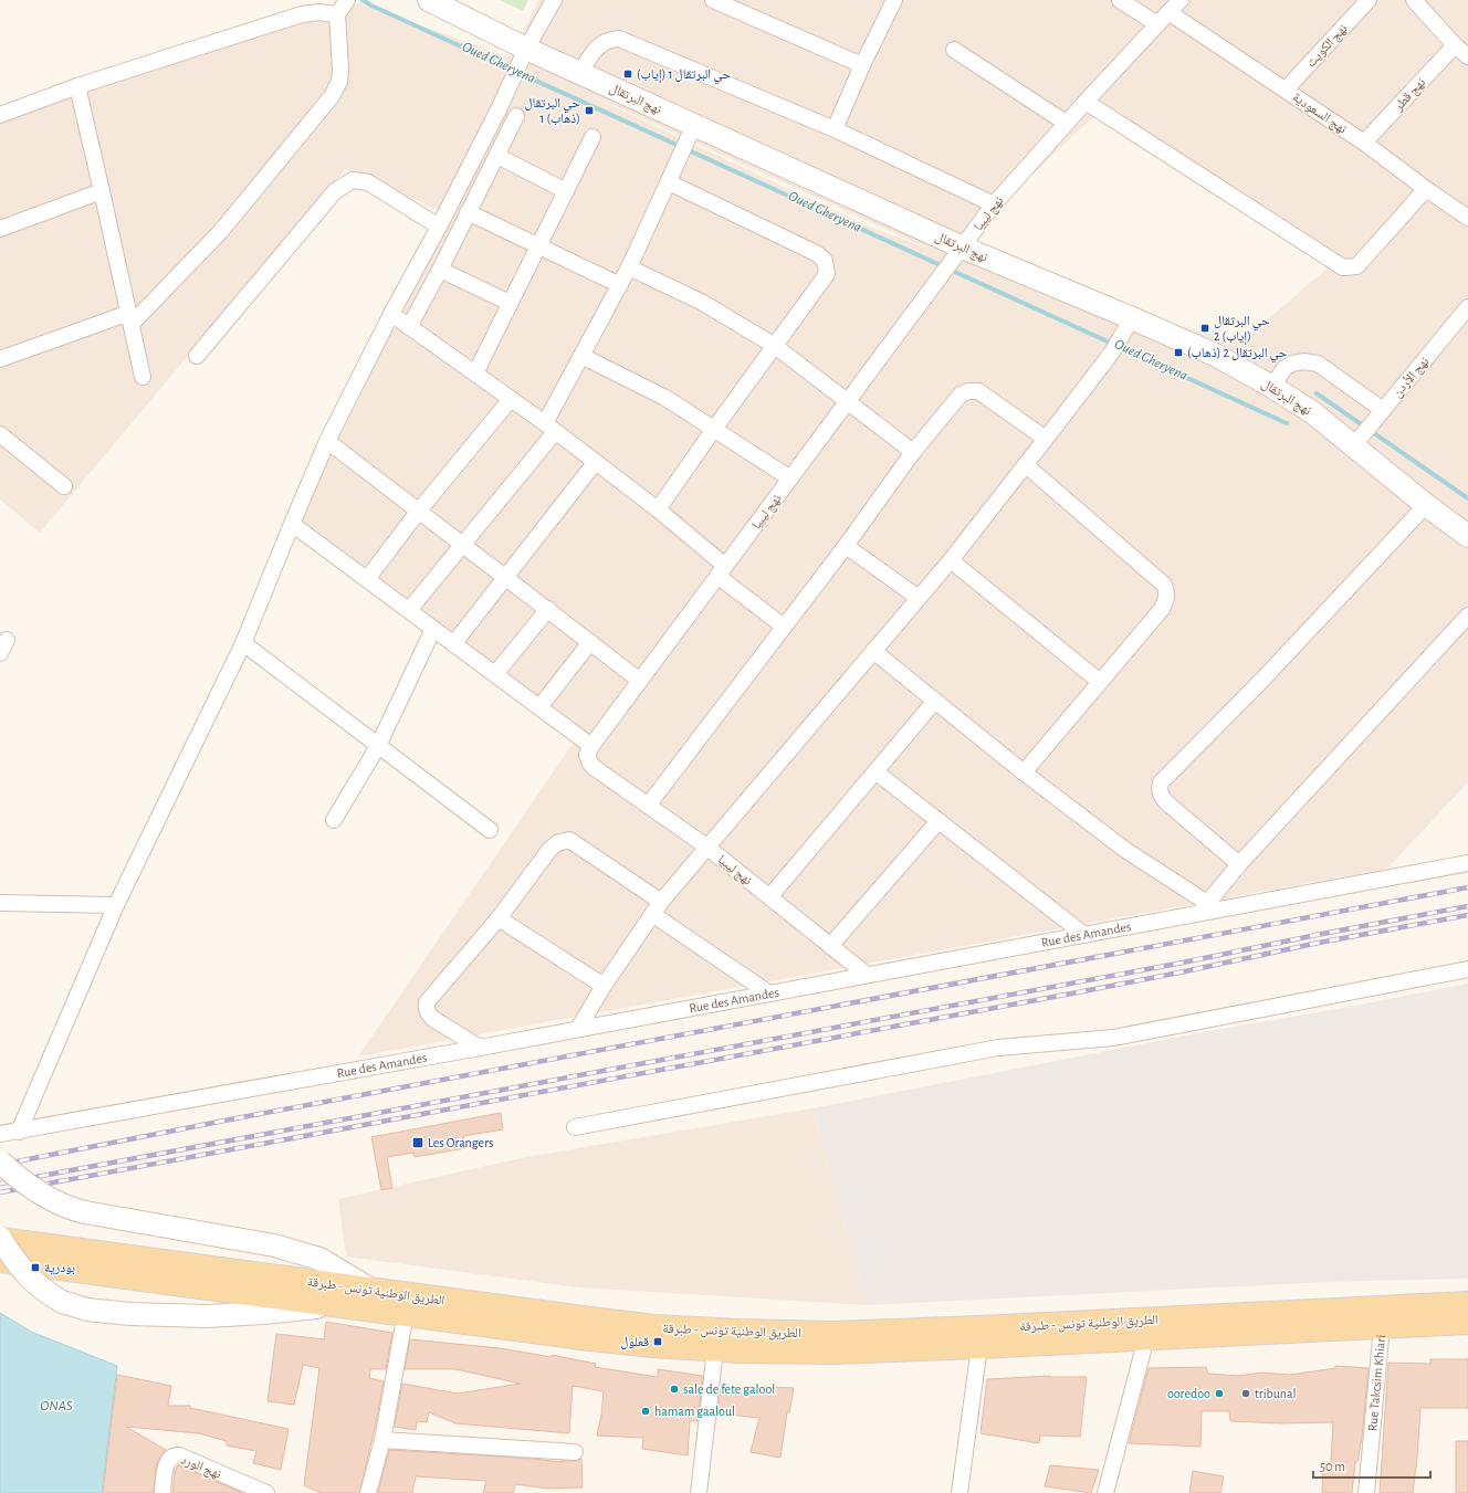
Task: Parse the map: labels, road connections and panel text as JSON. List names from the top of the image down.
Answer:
{
  "streets": {
    "main road": ["الطريق الوطنية تونس - طبرقة"],
    "street": [
      "نهج الكويت",
      "نهج قطر",
      "نهج البرتقال",
      "نهج السعودية",
      "نهج ليبيا",
      "نهج الأردن",
      "Rue des Amandes",
      "Rue Takcsim Khiari",
      "نهج الورد"
    ]
  },
  "crossings": [
    ["نهج الكويت", "نهج السعودية"],
    ["نهج قطر", "نهج السعودية"],
    ["نهج البرتقال", "نهج ليبيا"],
    ["نهج البرتقال", "نهج الأردن"],
    ["نهج السعودية", "نهج ليبيا"],
    ["نهج ليبيا", "Rue des Amandes"],
    ["الطريق الوطنية تونس - طبرقة", "Rue Takcsim Khiari"]
  ],
  "water": ["Oued Gheryena", "ONAS"],
  "places": {
    "transit": [
      "حي البرتقال 1 (إياب)",
      "حي البرتقال 1 (ذهاب)",
      "حي البرتقال 2 (إياب)",
      "حي البرتقال 2 (ذهاب)",
      "Les Orangers",
      "بودرية",
      "قعلول"
    ],
    "other": [
      "sale de fete galool",
      "ooredoo",
      "tribunal",
      "hamam gaaloul"
    ]
  },
  "scale_bar": "50 m"
}
